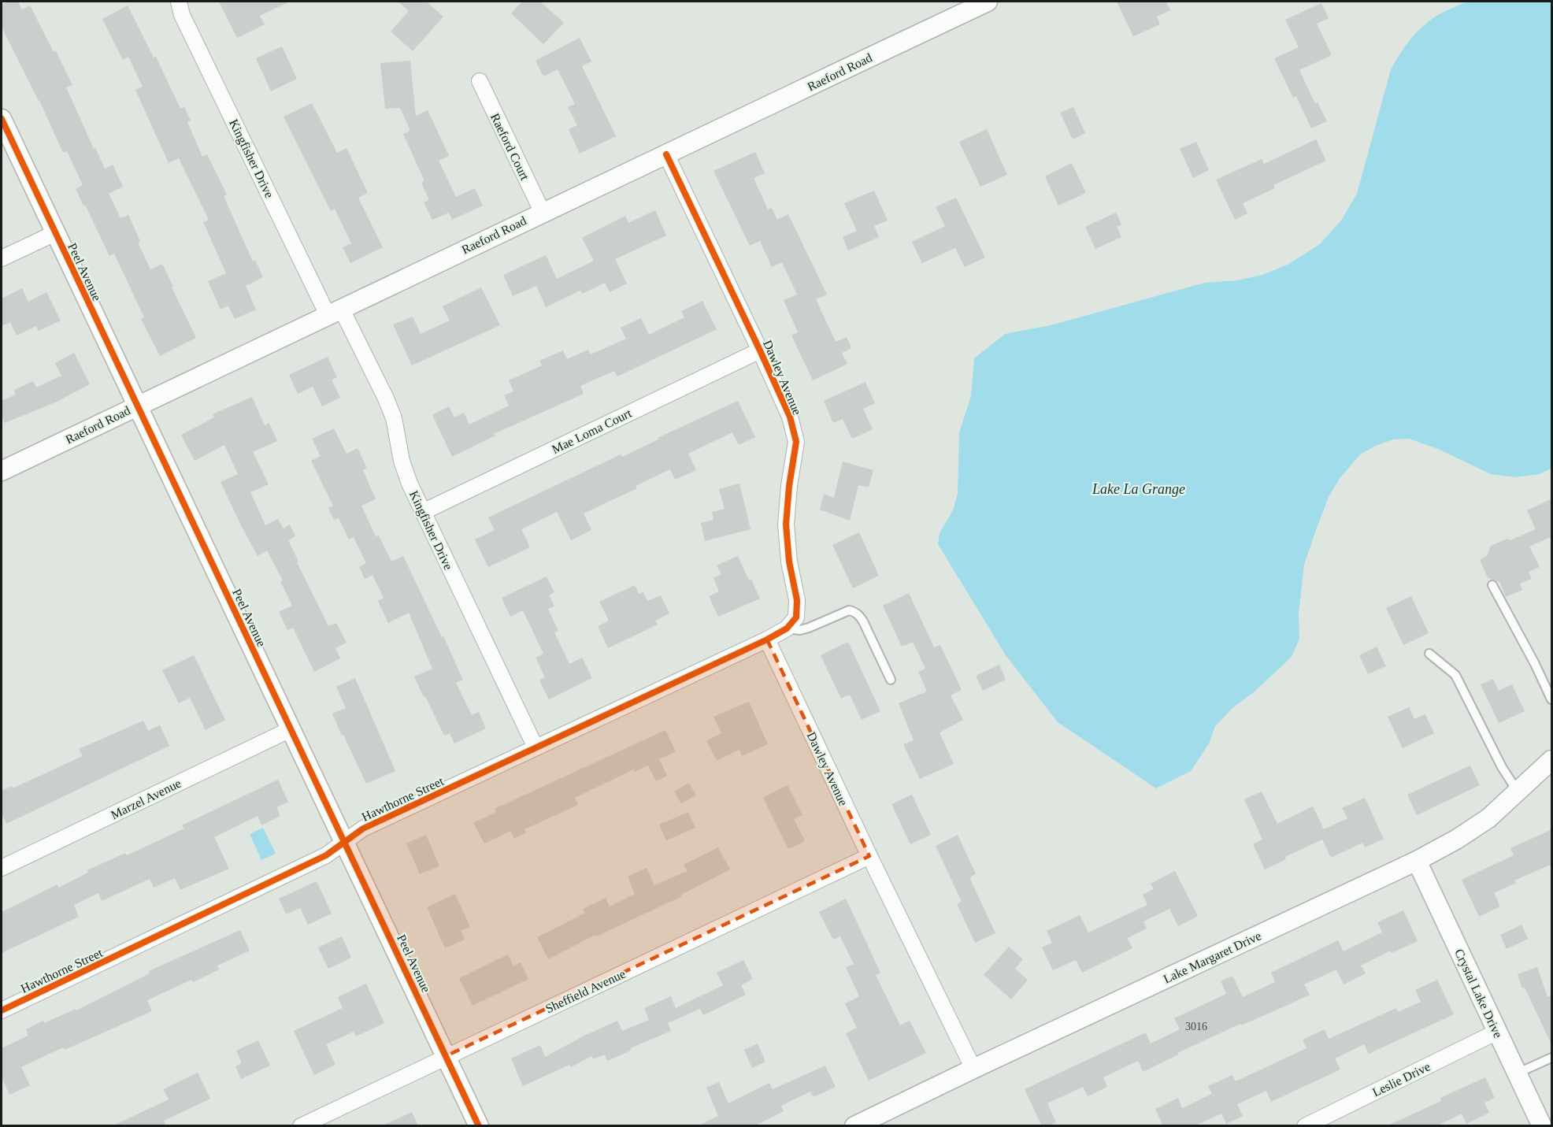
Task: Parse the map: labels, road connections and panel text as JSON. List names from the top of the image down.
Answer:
{
  "streets": {
    "street": [
      "Raeford Road",
      "Raeford Court",
      "Kingfisher Drive",
      "Peel Avenue",
      "Dawley Avenue",
      "Mae Loma Court",
      "Marzel Avenue",
      "Hawthorne Street",
      "Lake Margaret Drive",
      "Sheffield Avenue",
      "Crystal Lake Drive",
      "Leslie Drive"
    ]
  },
  "crossings": [
    ["Raeford Road", "Raeford Court"],
    ["Raeford Road", "Kingfisher Drive"],
    ["Raeford Road", "Peel Avenue"],
    ["Raeford Road", "Dawley Avenue"],
    ["Kingfisher Drive", "Mae Loma Court"],
    ["Kingfisher Drive", "Hawthorne Street"],
    ["Peel Avenue", "Marzel Avenue"],
    ["Peel Avenue", "Hawthorne Street"],
    ["Peel Avenue", "Sheffield Avenue"],
    ["Dawley Avenue", "Mae Loma Court"],
    ["Dawley Avenue", "Hawthorne Street"],
    ["Dawley Avenue", "Lake Margaret Drive"],
    ["Dawley Avenue", "Sheffield Avenue"],
    ["Lake Margaret Drive", "Crystal Lake Drive"],
    ["Crystal Lake Drive", "Leslie Drive"]
  ],
  "water": ["Lake La Grange"],
  "house_numbers": ["3016"]
}
